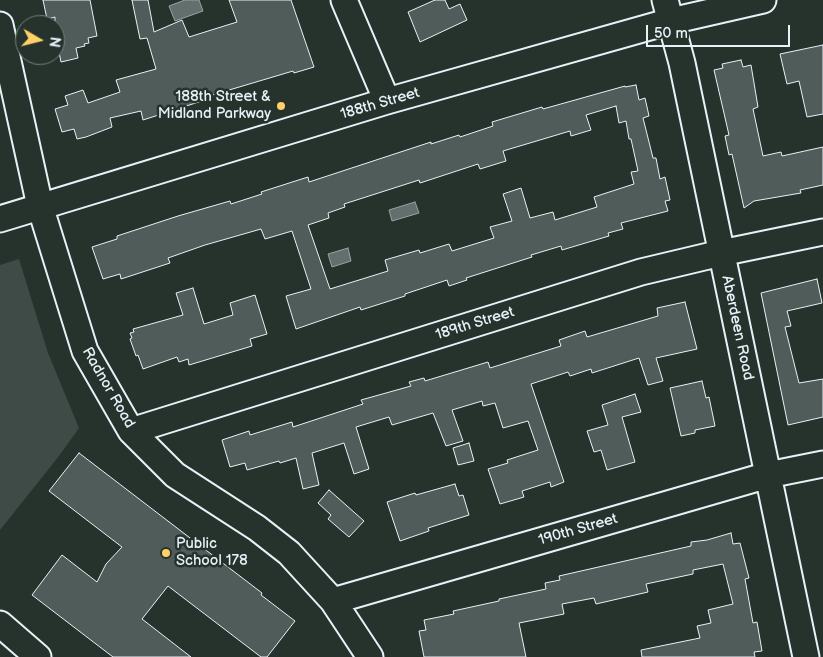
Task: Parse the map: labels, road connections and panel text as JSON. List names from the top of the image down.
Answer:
{
  "streets": {
    "street": [
      "188th Street",
      "189th Street",
      "Aberdeen Road",
      "Radnor Road",
      "190th Street"
    ]
  },
  "crossings": [
    ["188th Street", "Aberdeen Road"],
    ["188th Street", "Radnor Road"],
    ["189th Street", "Aberdeen Road"],
    ["189th Street", "Radnor Road"],
    ["Aberdeen Road", "190th Street"],
    ["Radnor Road", "190th Street"]
  ],
  "places": ["188th Street & Midland Parkway", "Public School 178"],
  "scale_bar": "50 m",
  "north": "right"
}
